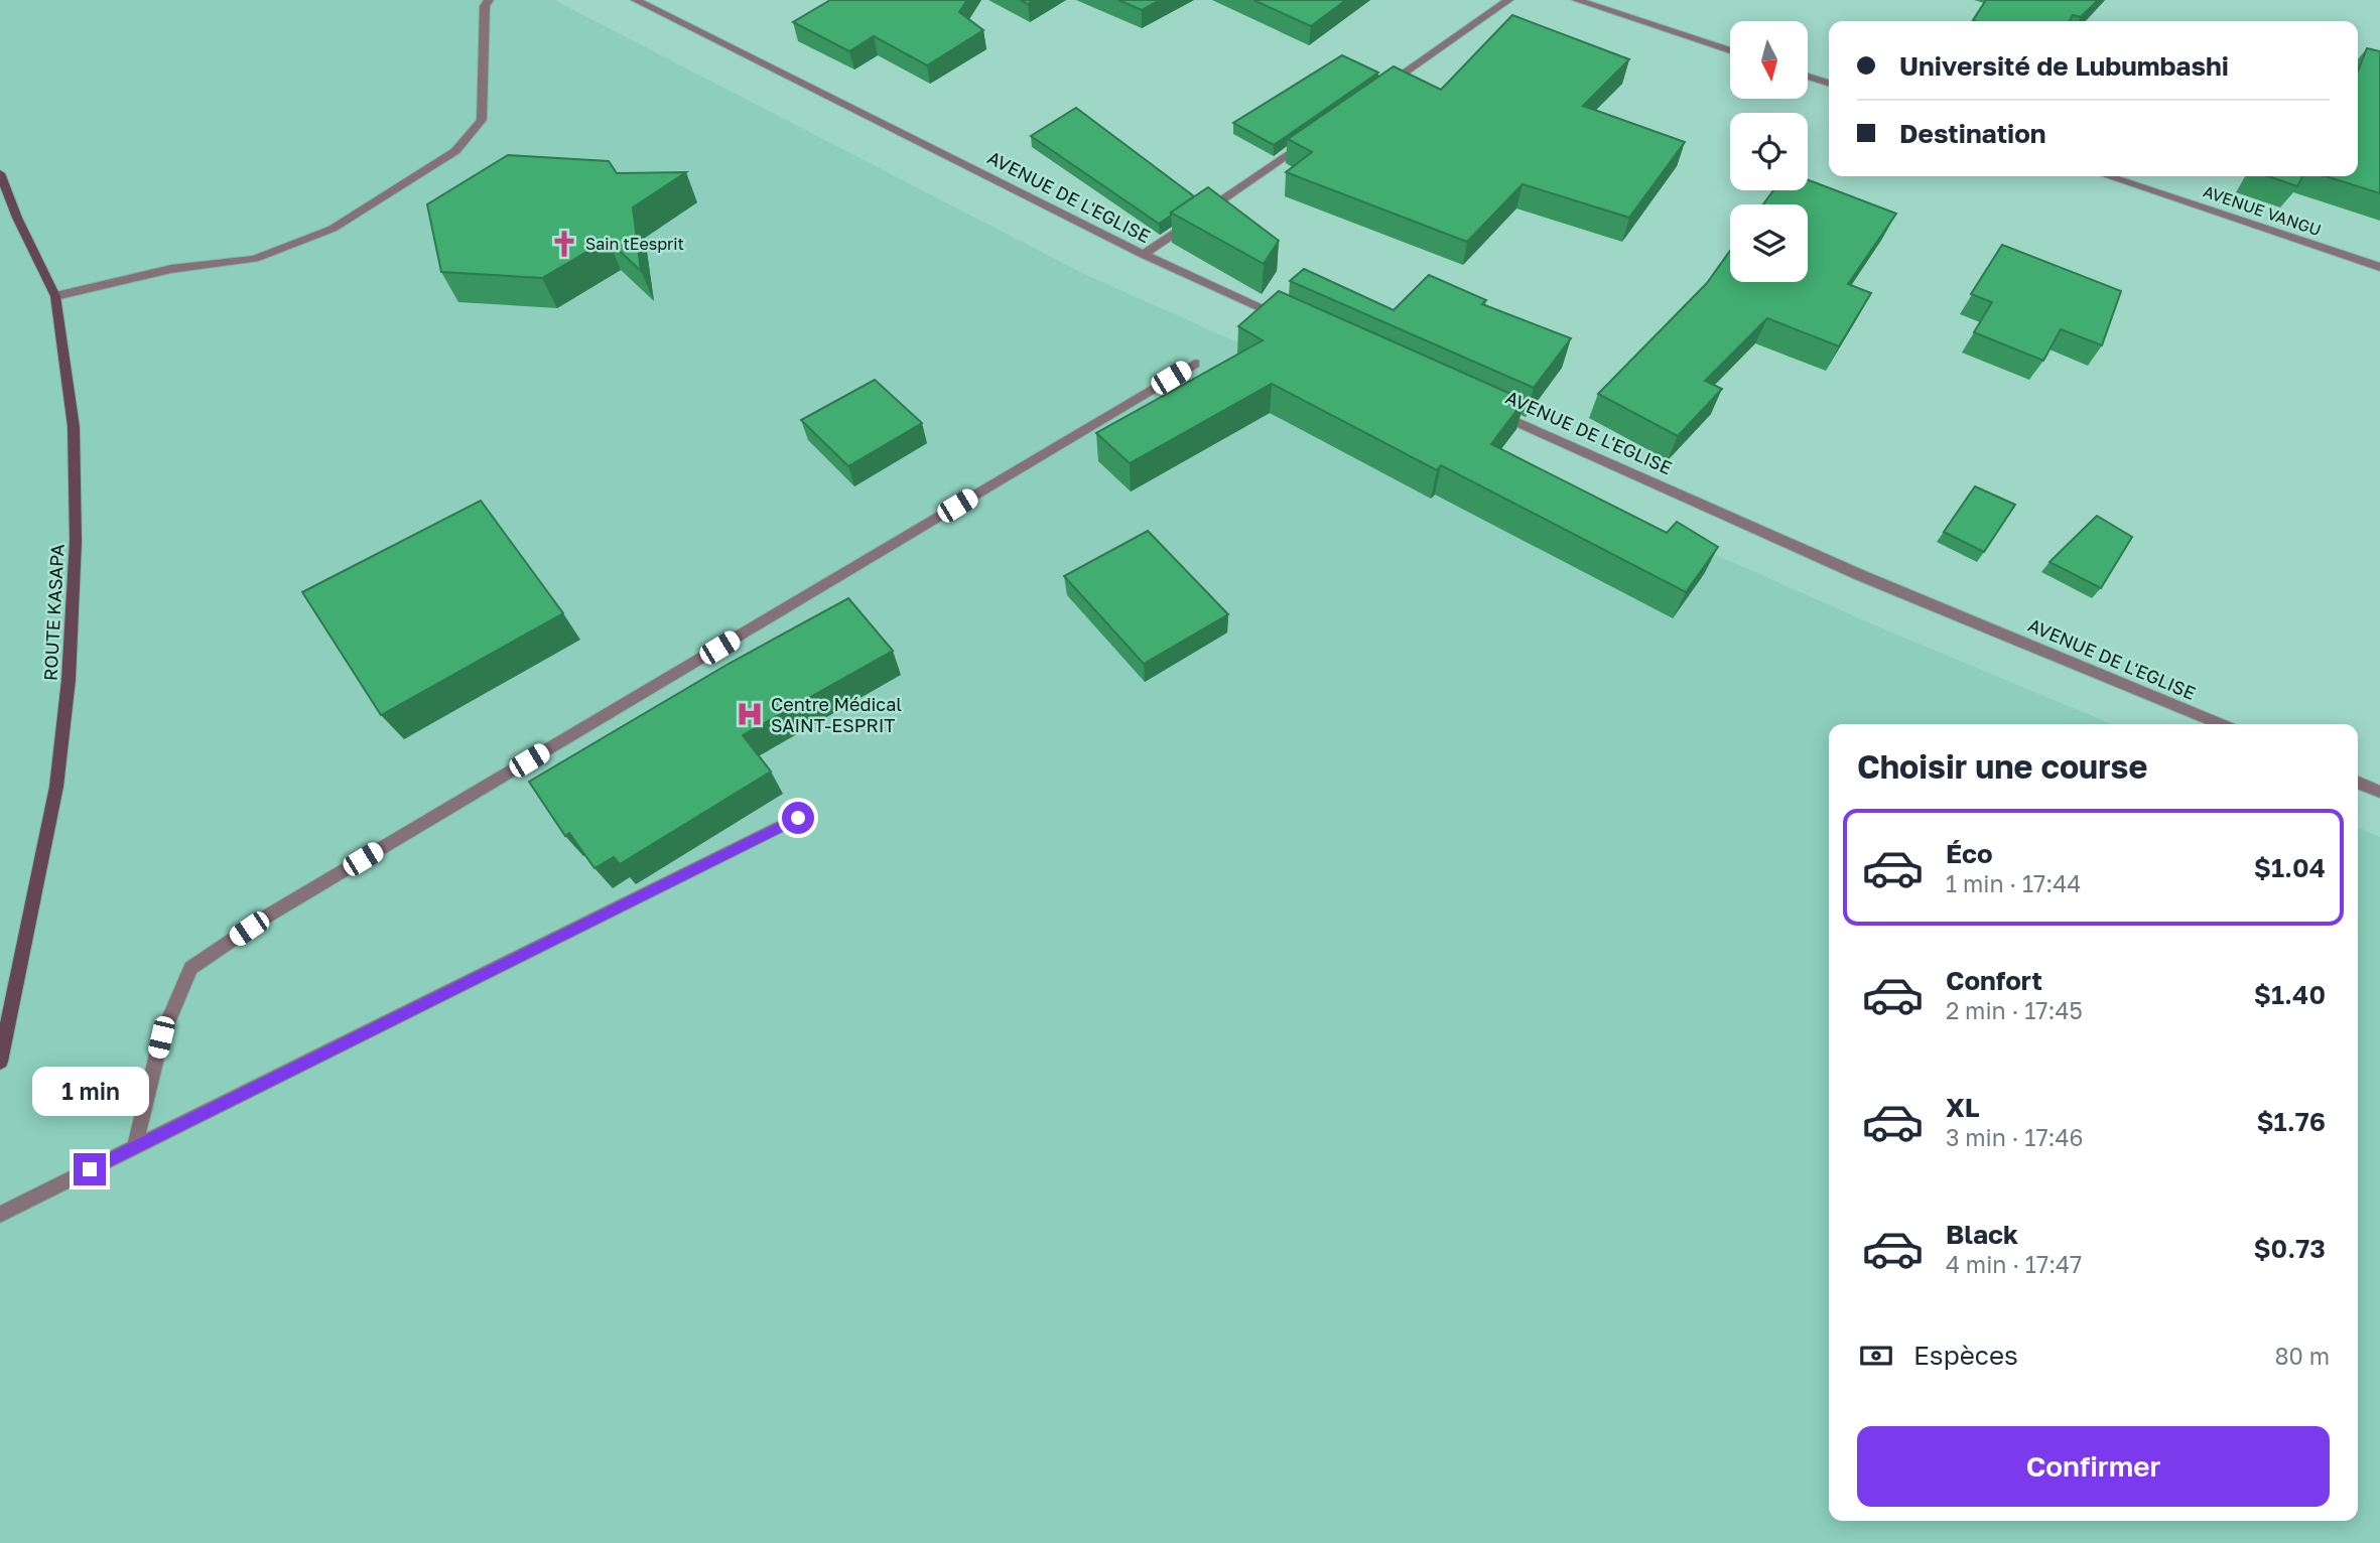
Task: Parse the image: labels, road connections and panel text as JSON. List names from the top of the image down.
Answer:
{
  "streets": {
    "main road": ["ROUTE KASAPA"],
    "street": ["AVENUE DE L'EGLISE", "AVENUE VANGU"]
  },
  "places": {
    "church": ["Sain tEesprit"],
    "hospital": ["Centre Médical SAINT-ESPRIT"]
  },
  "north": "bottom",
  "page": {
    "banner": ["Université de Lubumbashi", "Destination"],
    "heading": "Choisir une course",
    "list": [
      {
        "name": "Éco",
        "note": "1 min · 17:44",
        "value": "$1.04"
      },
      {
        "name": "Confort",
        "note": "2 min · 17:45",
        "value": "$1.40"
      },
      {
        "name": "XL",
        "note": "3 min · 17:46",
        "value": "$1.76"
      },
      {
        "name": "Black",
        "note": "4 min · 17:47",
        "value": "$0.73"
      }
    ],
    "bubble": "1 min",
    "pay": ["Espèces", "80 m"],
    "buttons": "Confirmer"
  }
}
